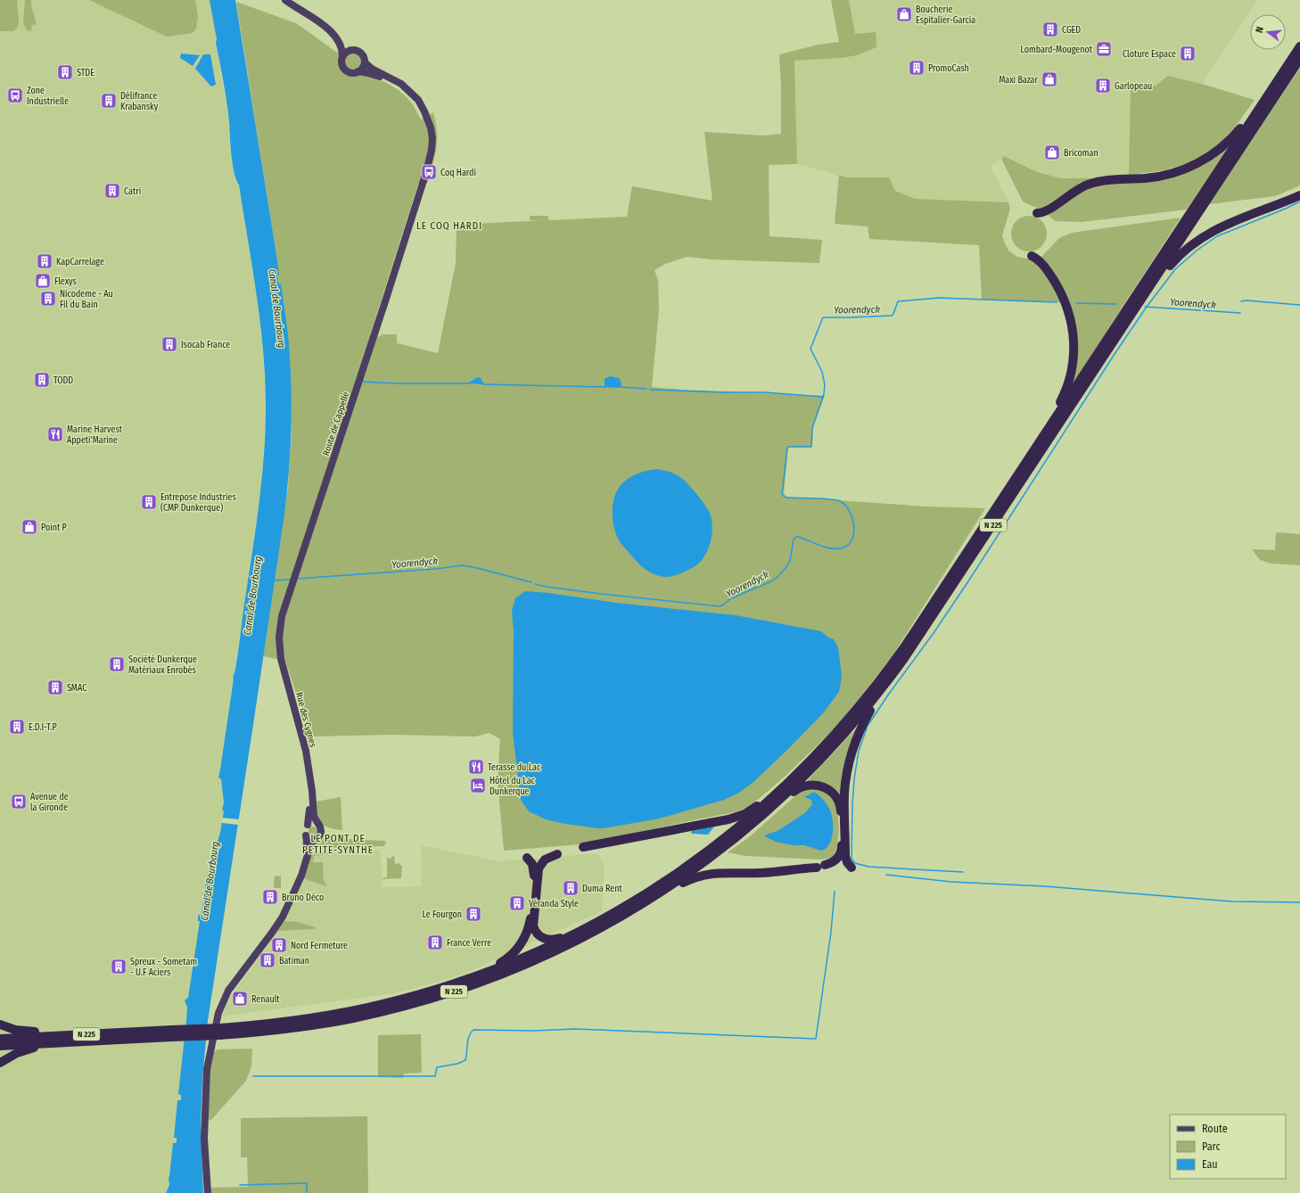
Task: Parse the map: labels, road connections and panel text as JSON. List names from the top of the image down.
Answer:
{
  "streets": {
    "highway": ["N 225"],
    "main road": ["Route de Cappelle", "Rue des Cygnes"]
  },
  "crossings": [
    ["Route de Cappelle", "Rue des Cygnes"]
  ],
  "districts": ["LE COQ HARDI", "LE PONT DE PETITE-SYNTHE"],
  "water": ["Yoorendyck", "Canal de Bourbourg"],
  "places": {
    "shop": [
      "Boucherie Espitalier-Garcia",
      "Maxi Bazar",
      "Bricoman",
      "Flexys",
      "Point P",
      "Renault"
    ],
    "building": [
      "CGED",
      "Cloture Espace",
      "PromoCash",
      "STDE",
      "Garlopeau",
      "Délifrance Krabansky",
      "Catri",
      "KapCarrelage",
      "Nicodeme - Au Fil du Bain",
      "Isocab France",
      "TODD",
      "Entrepose Industries (CMP Dunkerque)",
      "Société Dunkerque Matériaux Enrobés",
      "SMAC",
      "E.D.I-T.P",
      "Duma Rent",
      "Bruno Déco",
      "Véranda Style",
      "Le Fourgon",
      "France Verre",
      "Nord Fermeture",
      "Batiman",
      "Spreux - Sometam - U.F Aciers"
    ],
    "office": ["Lombard-Mougenot"],
    "bus stop": ["Zone Industrielle", "Coq Hardi", "Avenue de la Gironde"],
    "restaurant": ["Marine Harvest Appeti'Marine", "Terasse du Lac"],
    "hotel": ["Hôtel du Lac Dunkerque"]
  },
  "legend": ["Route", "Parc", "Eau"],
  "north": "left"
}
